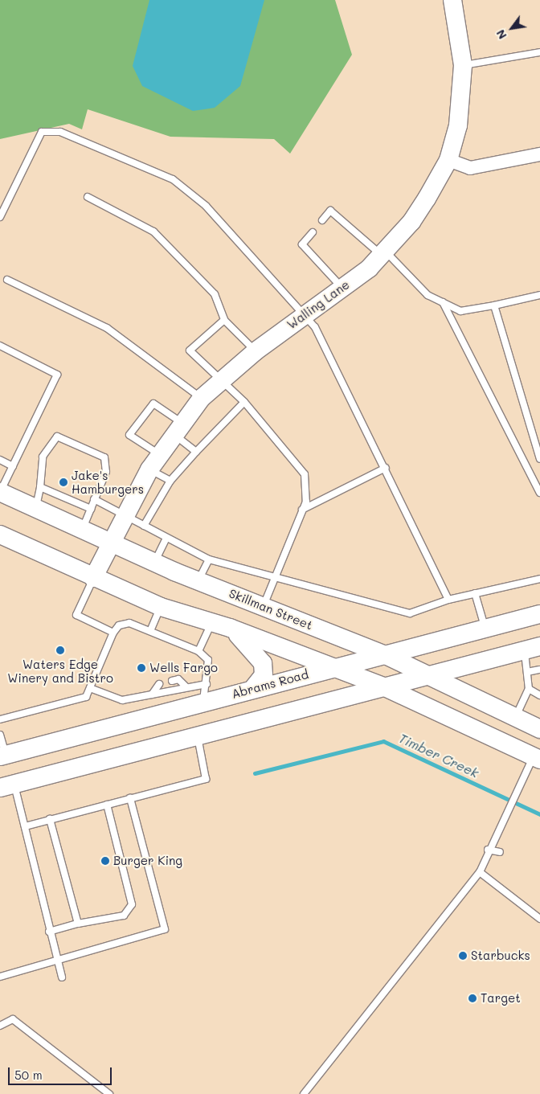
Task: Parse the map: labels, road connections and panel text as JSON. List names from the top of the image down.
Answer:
{
  "streets": {
    "main road": ["Walling Lane", "Skillman Street", "Abrams Road"]
  },
  "crossings": [
    ["Walling Lane", "Skillman Street"],
    ["Skillman Street", "Abrams Road"]
  ],
  "water": ["Timber Creek"],
  "places": [
    "Jake's Hamburgers",
    "Waters Edge Winery and Bistro",
    "Wells Fargo",
    "Burger King",
    "Starbucks",
    "Target"
  ],
  "scale_bar": "50 m",
  "north": "bottom left"
}
